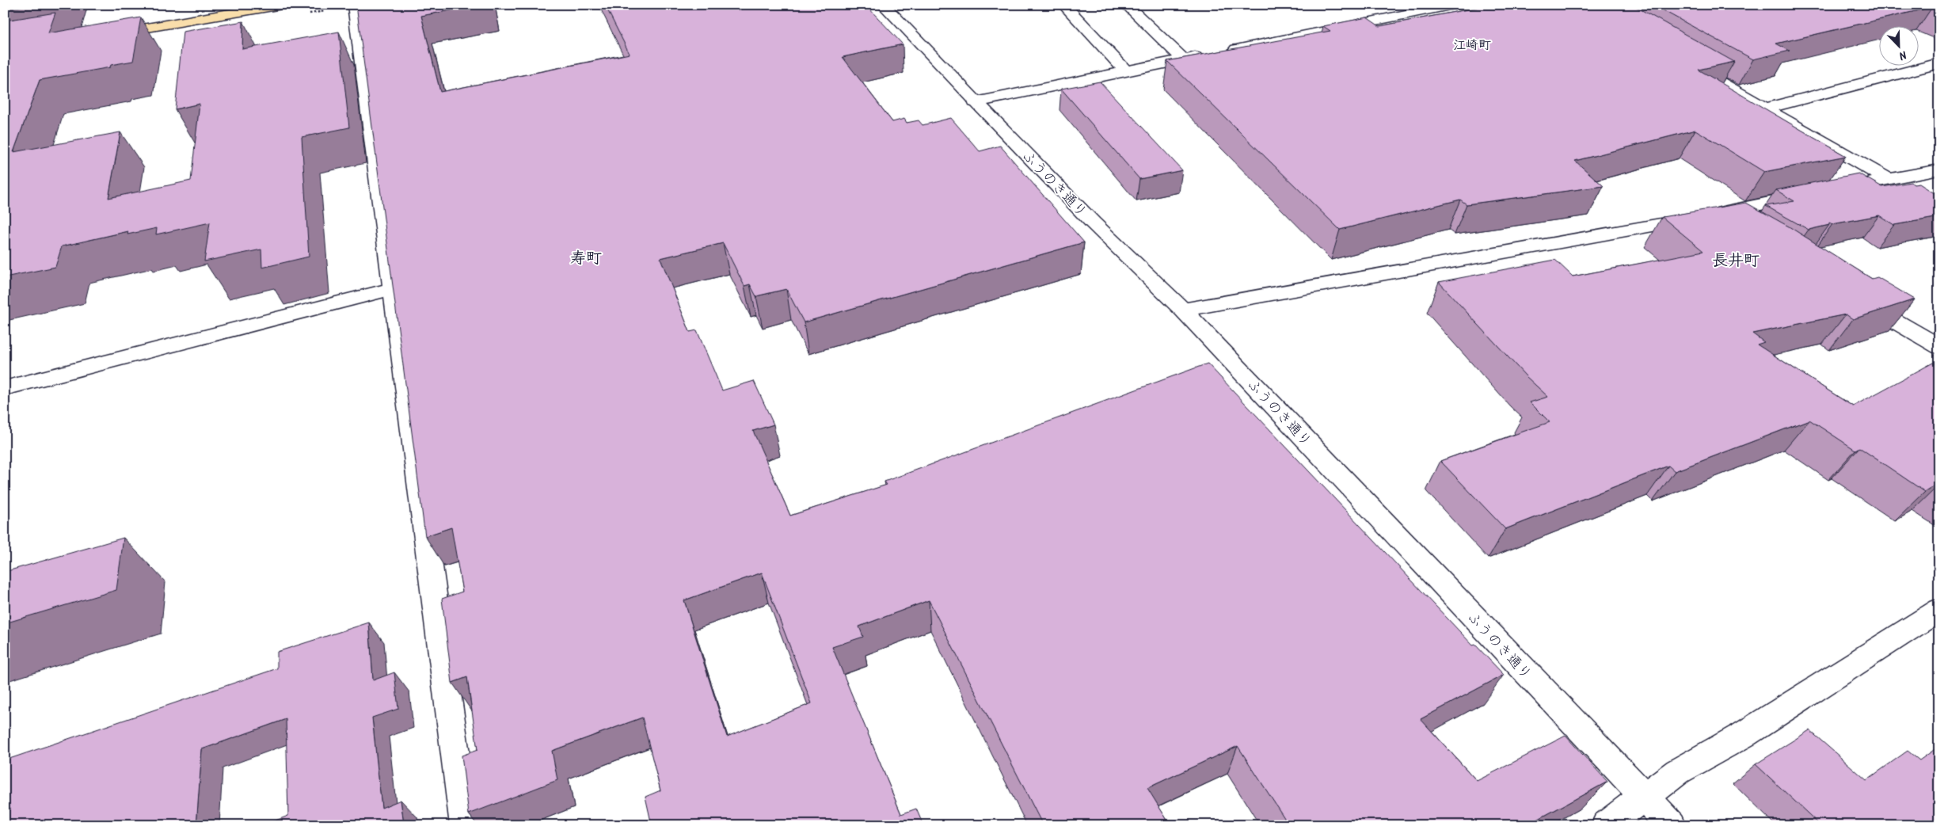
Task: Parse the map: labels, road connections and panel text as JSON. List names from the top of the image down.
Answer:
{
  "streets": {
    "street": ["ふうのき通り"]
  },
  "districts": ["江崎町", "寿町", "長井町"],
  "north": "bottom right"
}
